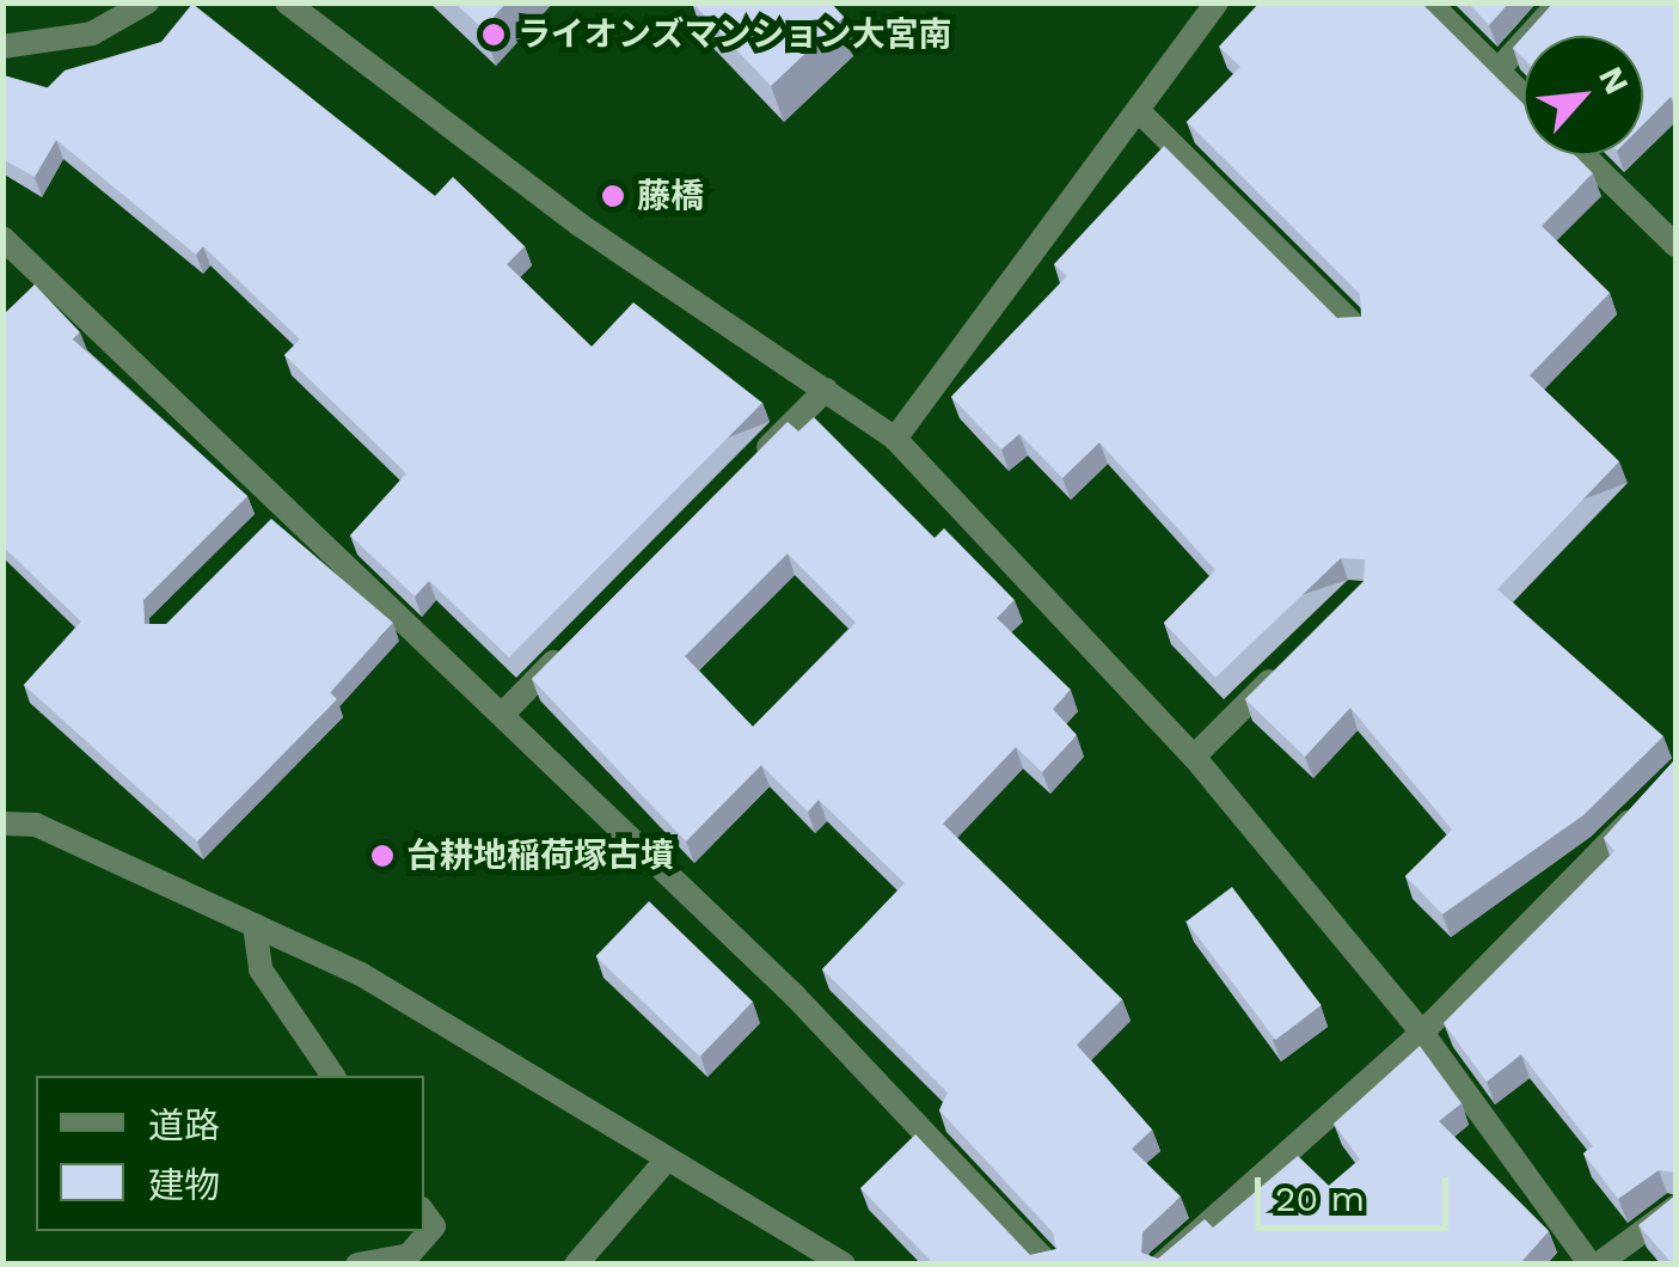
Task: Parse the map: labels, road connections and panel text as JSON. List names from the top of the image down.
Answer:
{
  "places": ["ライオンズマンション大宮南", "藤橋", "台耕地稲荷塚古墳"],
  "legend": ["道路", "建物"],
  "scale_bar": "20 m",
  "north": "top right"
}
